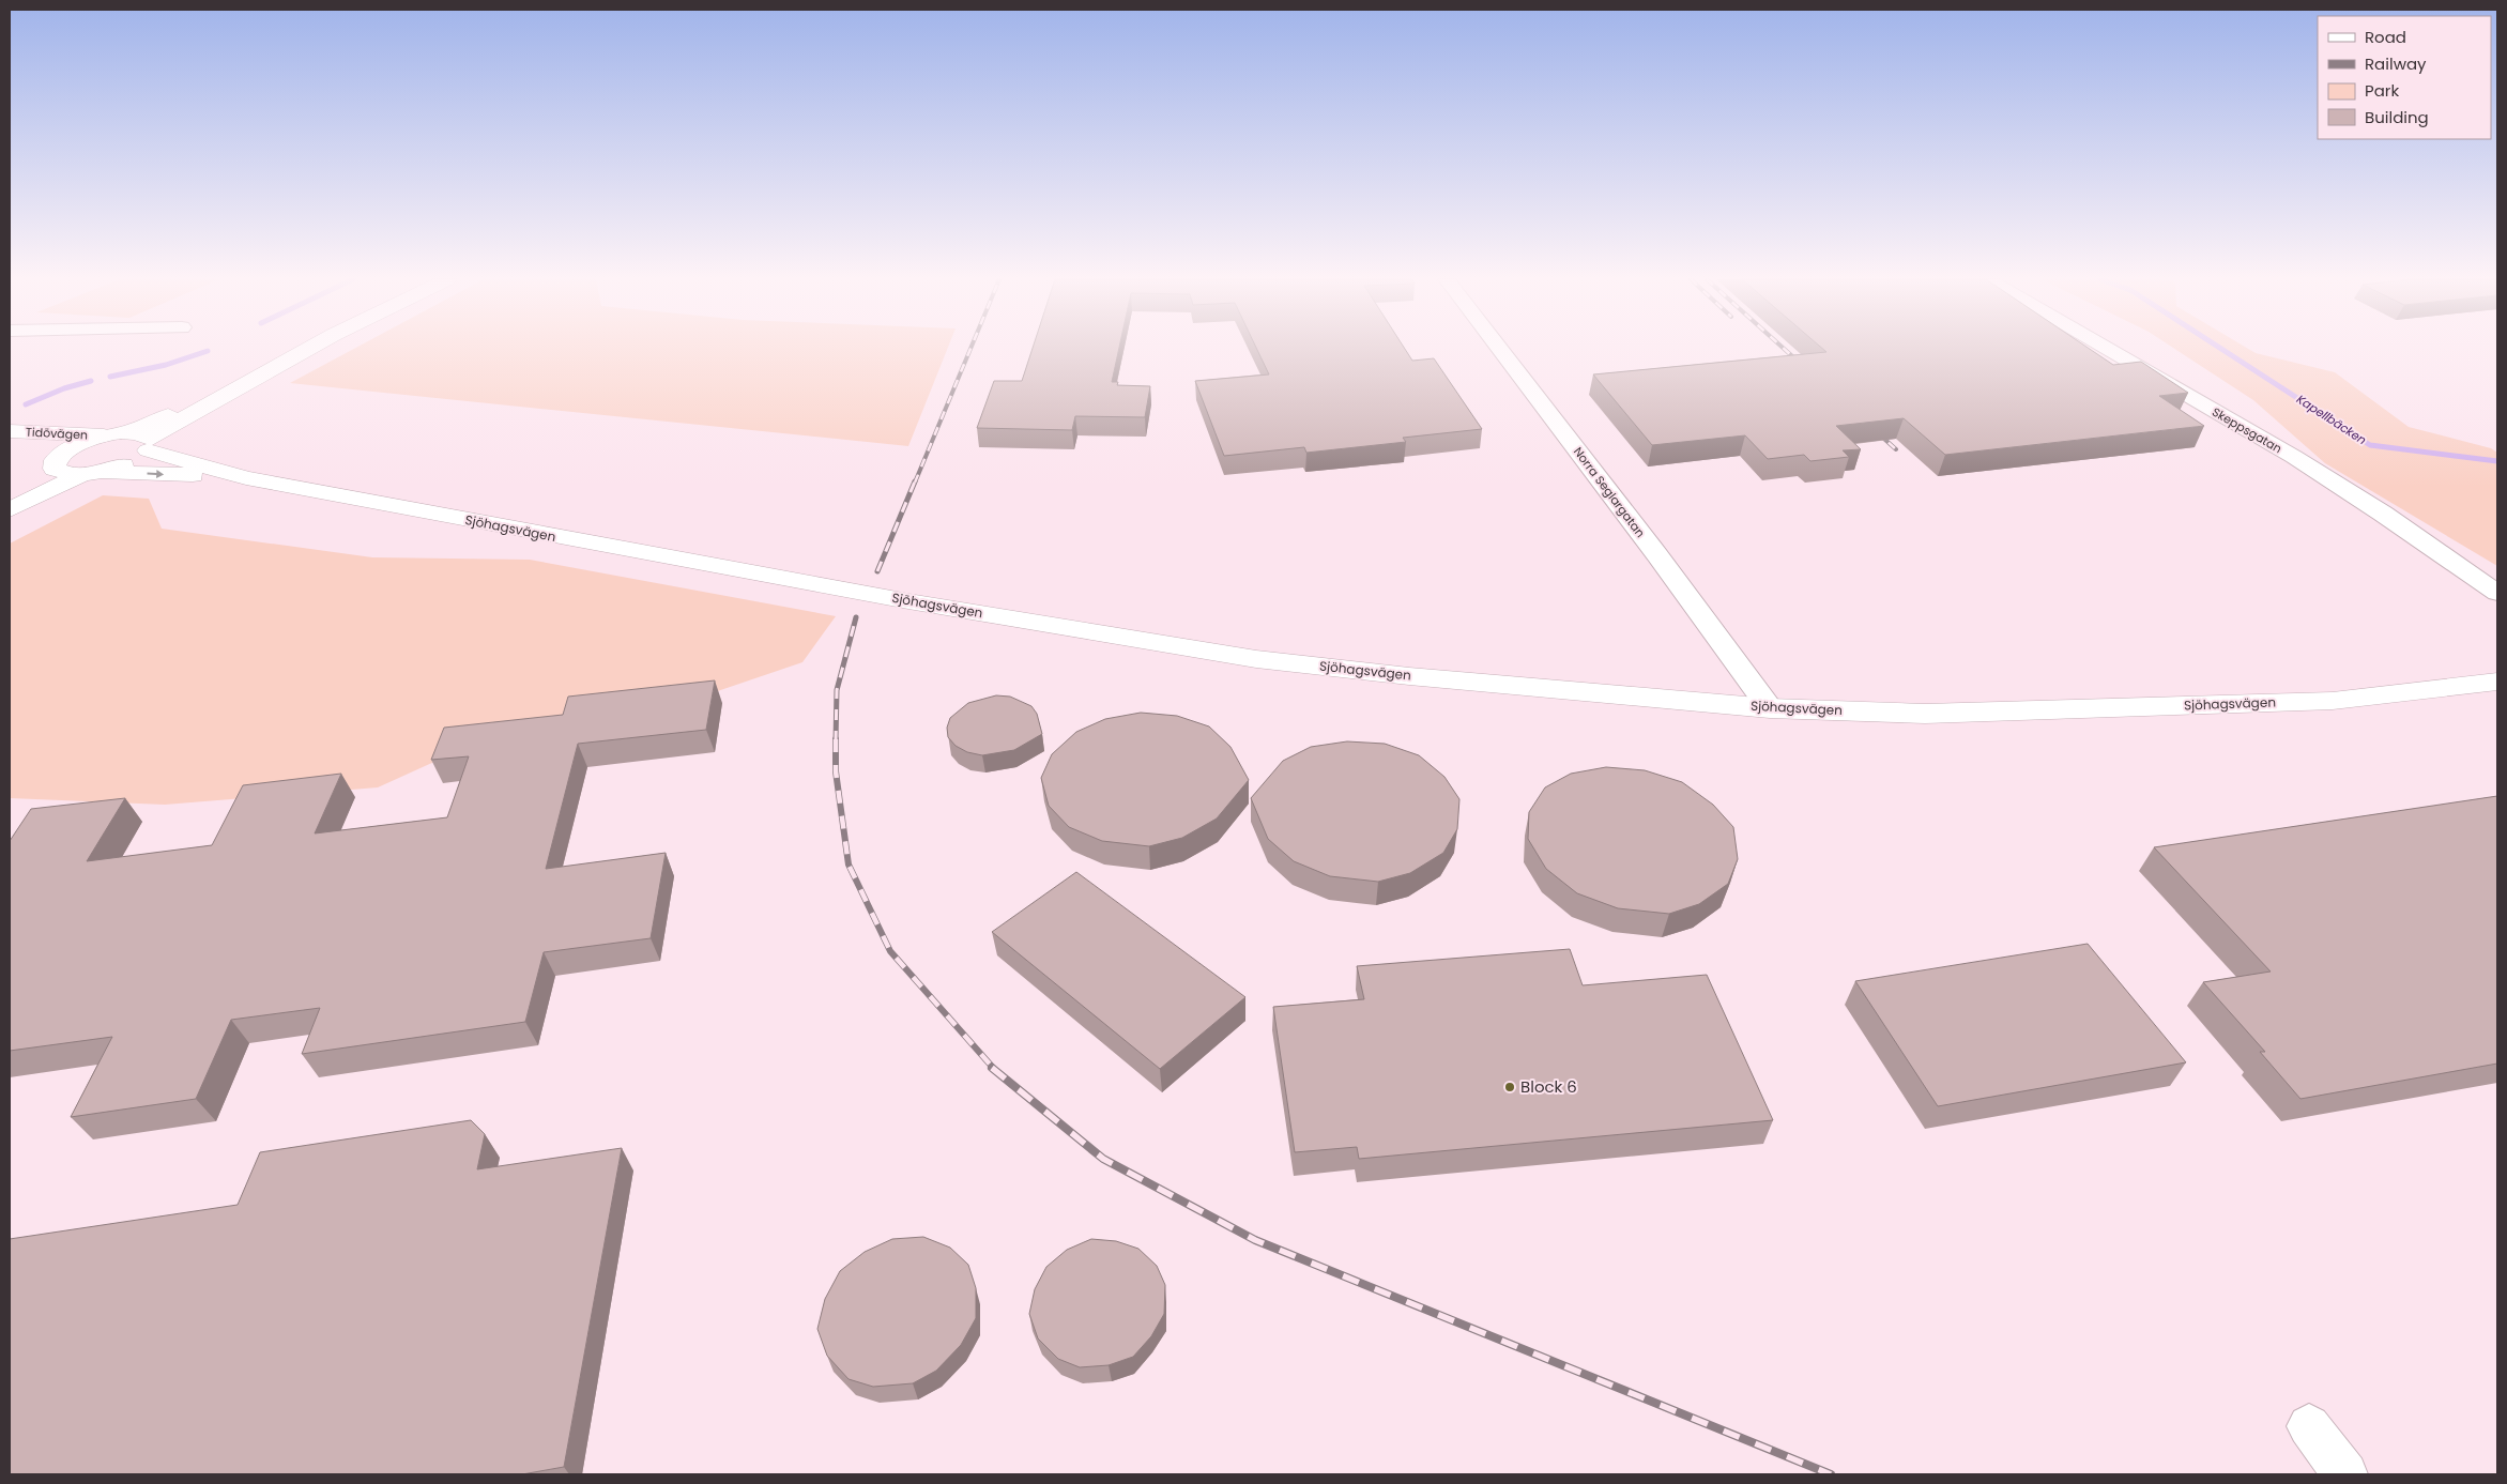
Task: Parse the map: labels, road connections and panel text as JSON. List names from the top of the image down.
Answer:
{
  "streets": {
    "main road": ["Tidövägen", "Sjöhagsvägen"],
    "street": ["Skeppsgatan", "Norra Seglargatan"]
  },
  "crossings": [
    ["Tidövägen", "Sjöhagsvägen"],
    ["Norra Seglargatan", "Sjöhagsvägen"]
  ],
  "water": ["Kapellbäcken"],
  "places": ["Block 6"],
  "legend": [
    "Road",
    "Railway",
    "Park",
    "Building"
  ]
}
